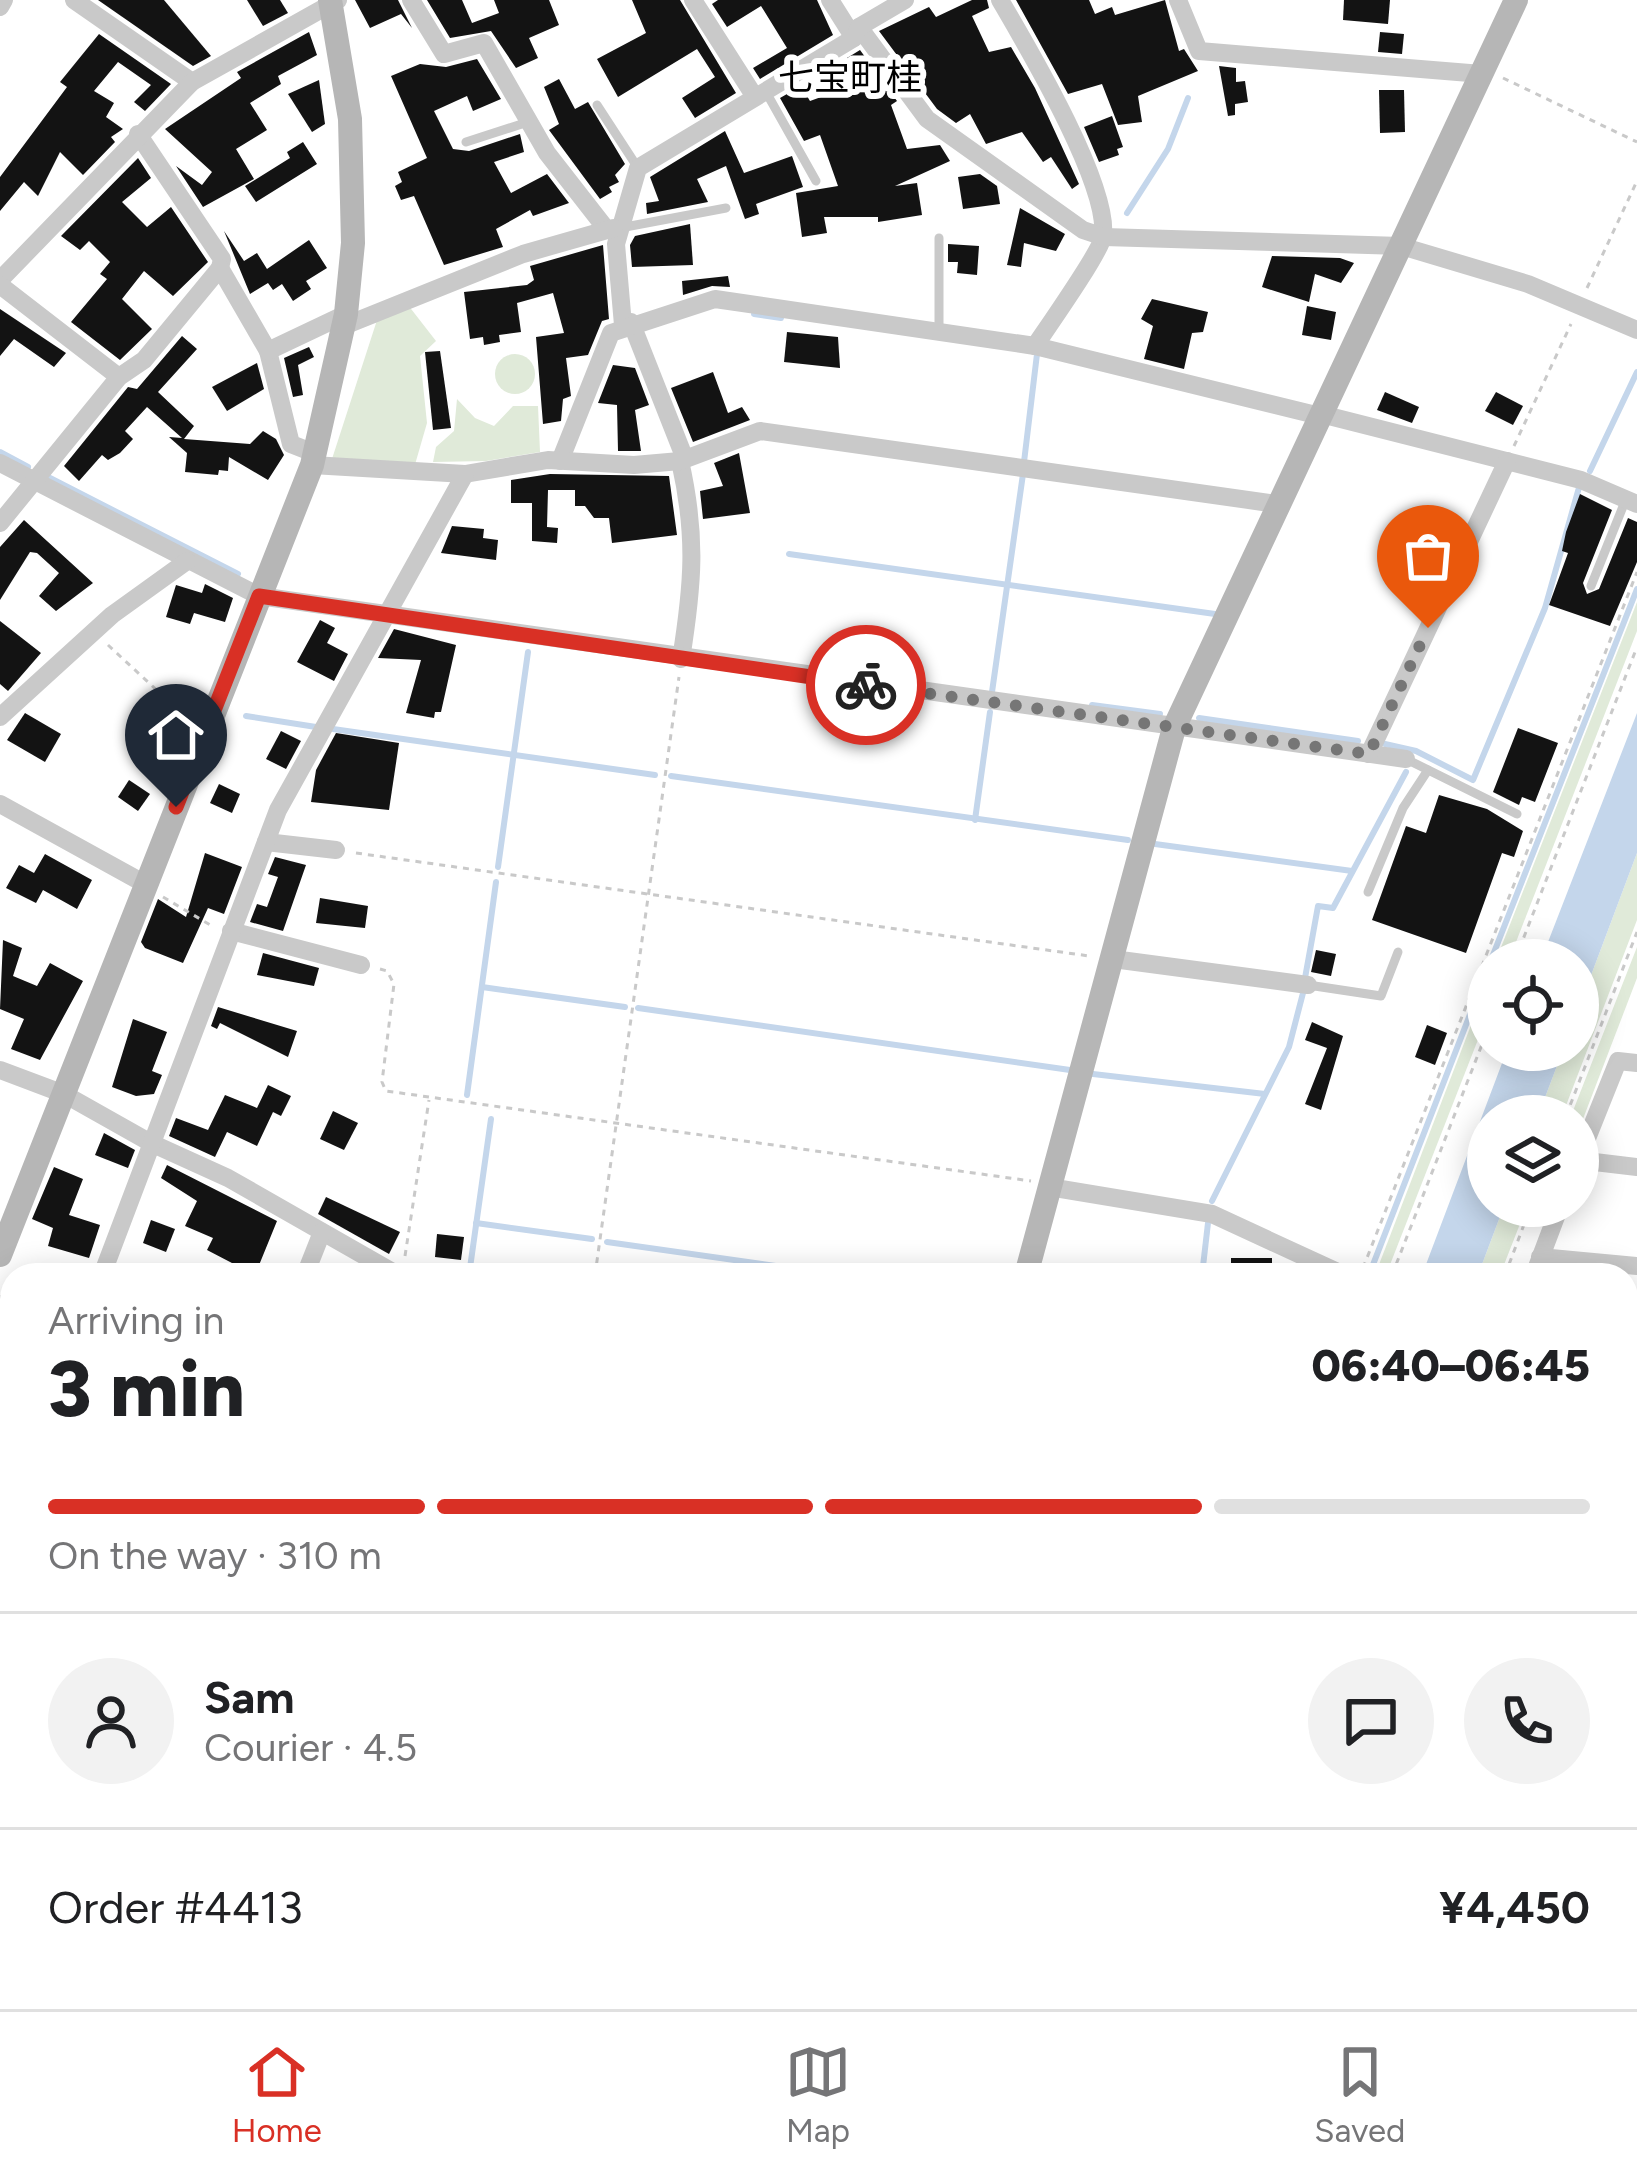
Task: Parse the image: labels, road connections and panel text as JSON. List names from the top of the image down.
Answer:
{
  "districts": ["七宝町桂"],
  "page": {
    "heading": ["3 min", "Arriving in", "06:40–06:45"],
    "panel": [
      "Sam",
      "Courier · 4.5",
      "Order #4413",
      "¥4,450"
    ],
    "bar": "On the way · 310 m",
    "tabs": ["Home", "Map", "Saved"]
  }
}
